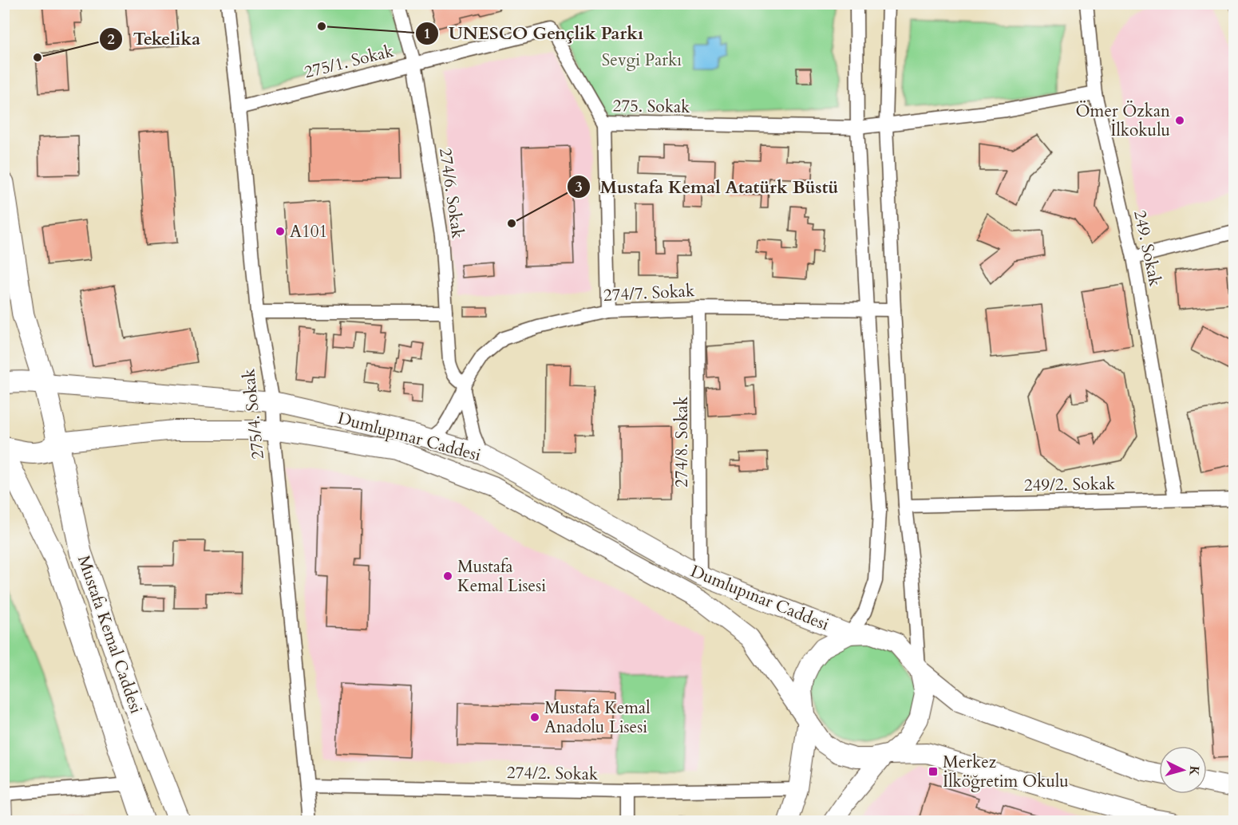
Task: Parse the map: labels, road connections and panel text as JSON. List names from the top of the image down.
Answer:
{
  "streets": {
    "main road": ["Dumlupınar Caddesi", "Mustafa Kemal Caddesi"],
    "street": [
      "275/1. Sokak",
      "275. Sokak",
      "274/6. Sokak",
      "249. Sokak",
      "274/7. Sokak",
      "275/4. Sokak",
      "274/8. Sokak",
      "249/2. Sokak",
      "274/2. Sokak"
    ]
  },
  "crossings": [
    ["275/1. Sokak", "275. Sokak"],
    ["275/1. Sokak", "274/6. Sokak"],
    ["275/1. Sokak", "275/4. Sokak"],
    ["275. Sokak", "249. Sokak"],
    ["275. Sokak", "274/7. Sokak"],
    ["274/6. Sokak", "274/7. Sokak"],
    ["249. Sokak", "249/2. Sokak"],
    ["274/7. Sokak", "Dumlupınar Caddesi"],
    ["274/7. Sokak", "274/8. Sokak"],
    ["275/4. Sokak", "Dumlupınar Caddesi"],
    ["275/4. Sokak", "274/2. Sokak"],
    ["Dumlupınar Caddesi", "274/8. Sokak"],
    ["Dumlupınar Caddesi", "Mustafa Kemal Caddesi"]
  ],
  "parks": ["Sevgi Parkı"],
  "places": {
    "other": [
      "UNESCO Gençlik Parkı",
      "Tekelika",
      "Ömer Özkan İlkokulu",
      "Mustafa Kemal Atatürk Büstü",
      "A101",
      "Mustafa Kemal Lisesi",
      "Mustafa Kemal Anadolu Lisesi"
    ],
    "transit": ["Merkez İlköğretim Okulu"]
  },
  "north": "right"
}
